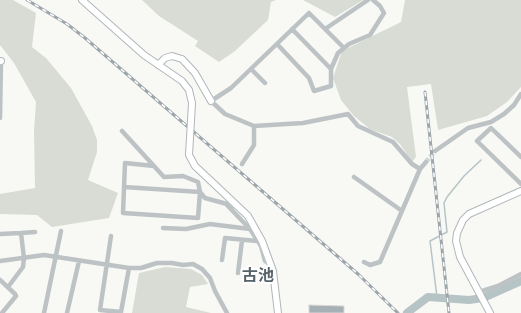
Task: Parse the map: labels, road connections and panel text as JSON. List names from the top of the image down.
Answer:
{
  "districts": ["古池"]
}
